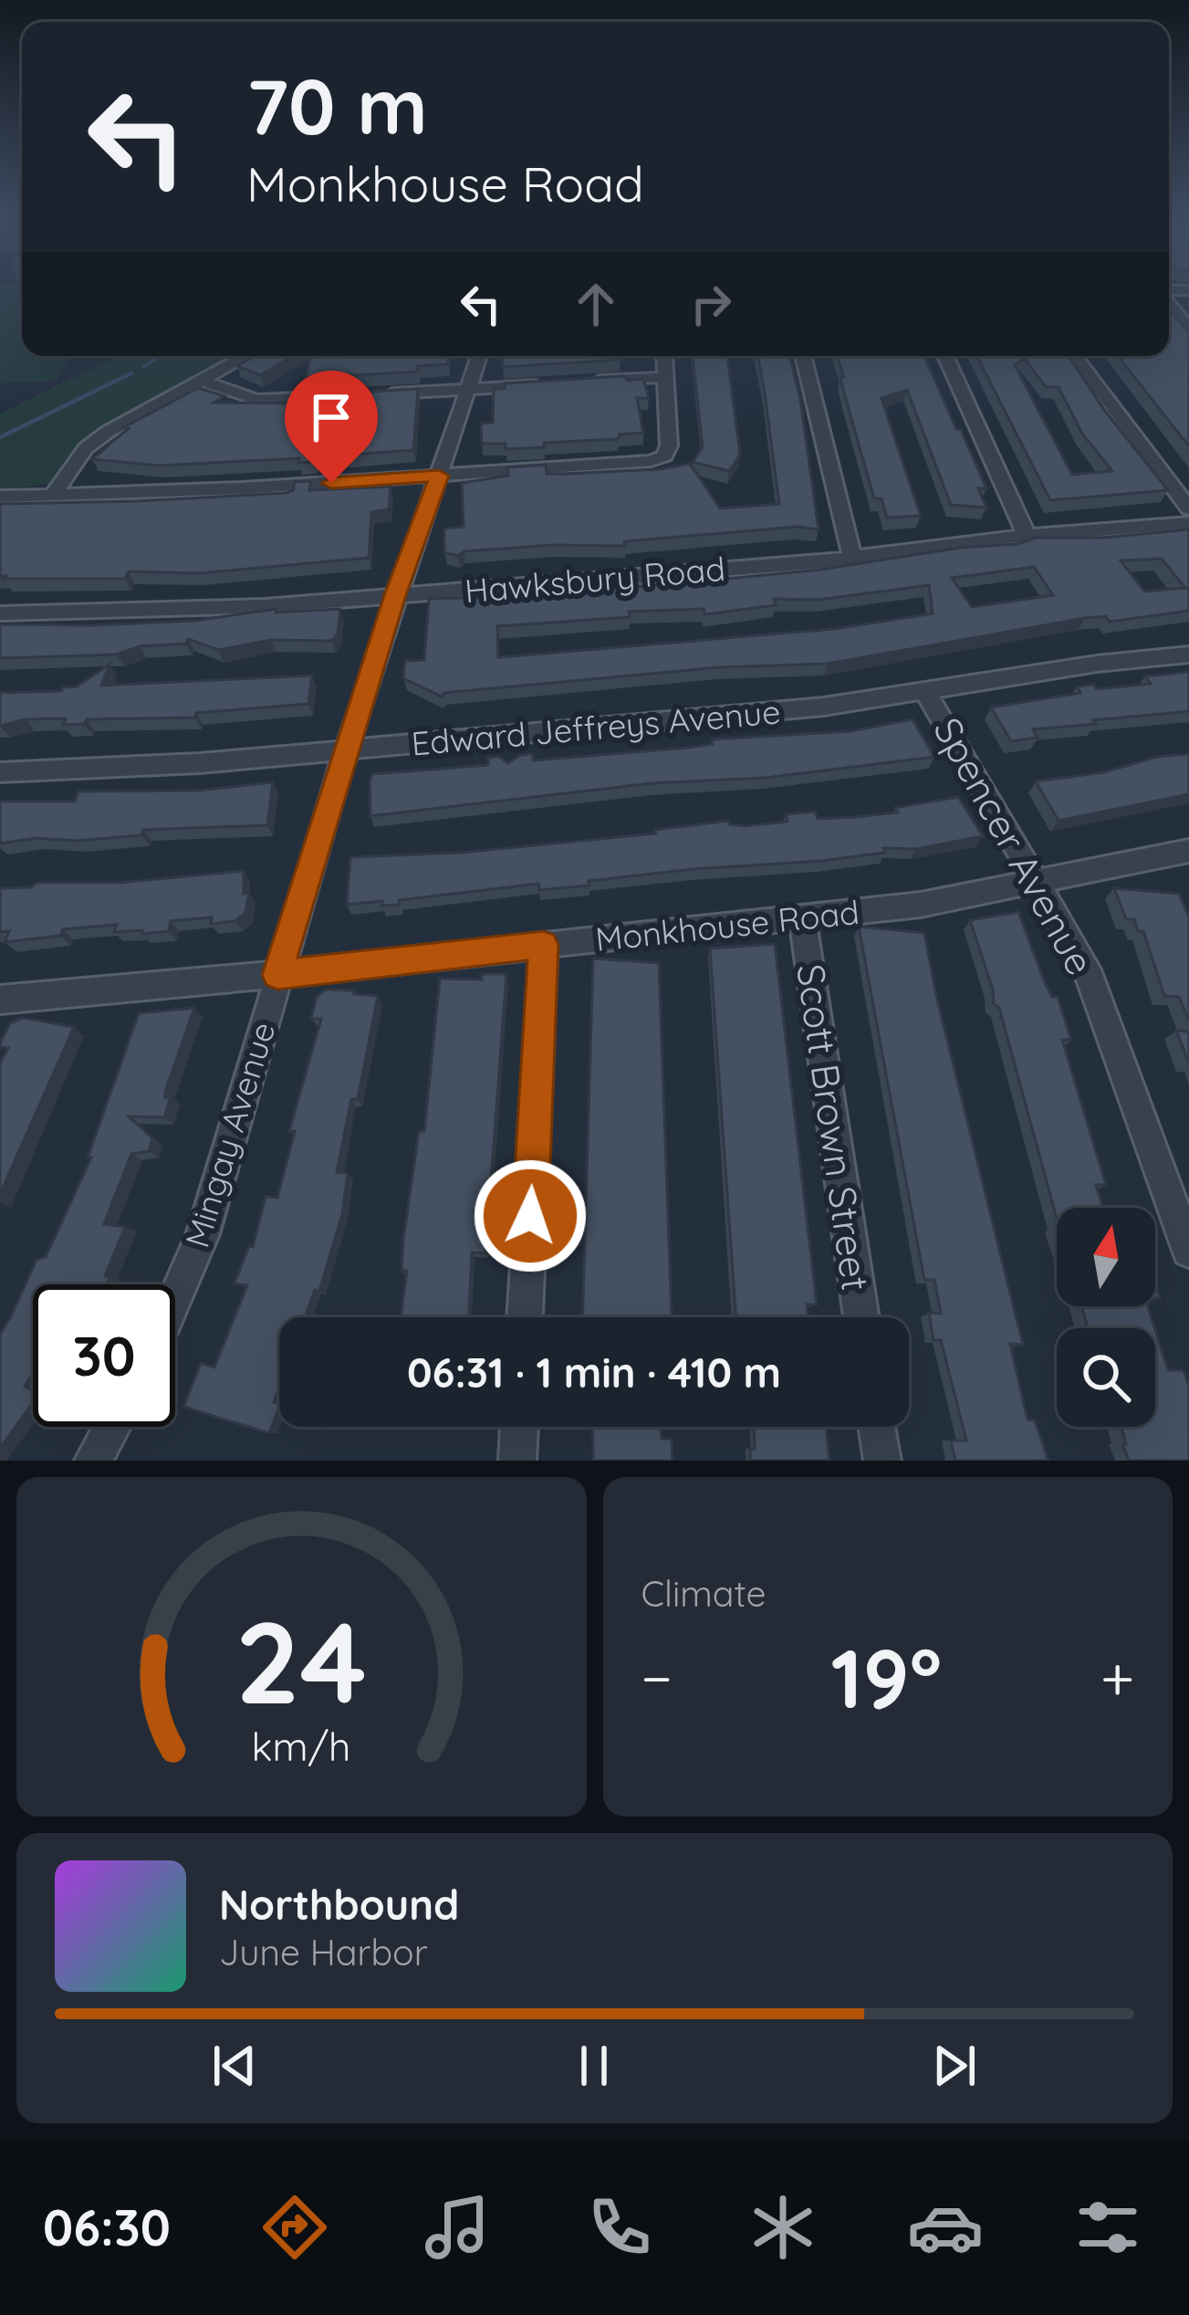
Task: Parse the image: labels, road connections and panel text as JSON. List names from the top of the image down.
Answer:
{
  "streets": {
    "street": [
      "Hawksbury Road",
      "Edward Jeffreys Avenue",
      "Spencer Avenue",
      "Monkhouse Road",
      "Scott Brown Street",
      "Mingay Avenue"
    ]
  },
  "crossings": [
    ["Hawksbury Road", "Mingay Avenue"],
    ["Edward Jeffreys Avenue", "Spencer Avenue"],
    ["Edward Jeffreys Avenue", "Mingay Avenue"],
    ["Spencer Avenue", "Monkhouse Road"],
    ["Monkhouse Road", "Scott Brown Street"],
    ["Monkhouse Road", "Mingay Avenue"]
  ],
  "north": "top",
  "page": {
    "turn": ["70 m", "Monkhouse Road"],
    "limit": "30",
    "trip": "06:31 · 1 min · 410 m",
    "tile": "Climate",
    "heat": ["−", "19°", "+"],
    "song": ["Northbound", "June Harbor"],
    "tabs": "06:30",
    "gauge": ["24", "km/h"]
  }
}
